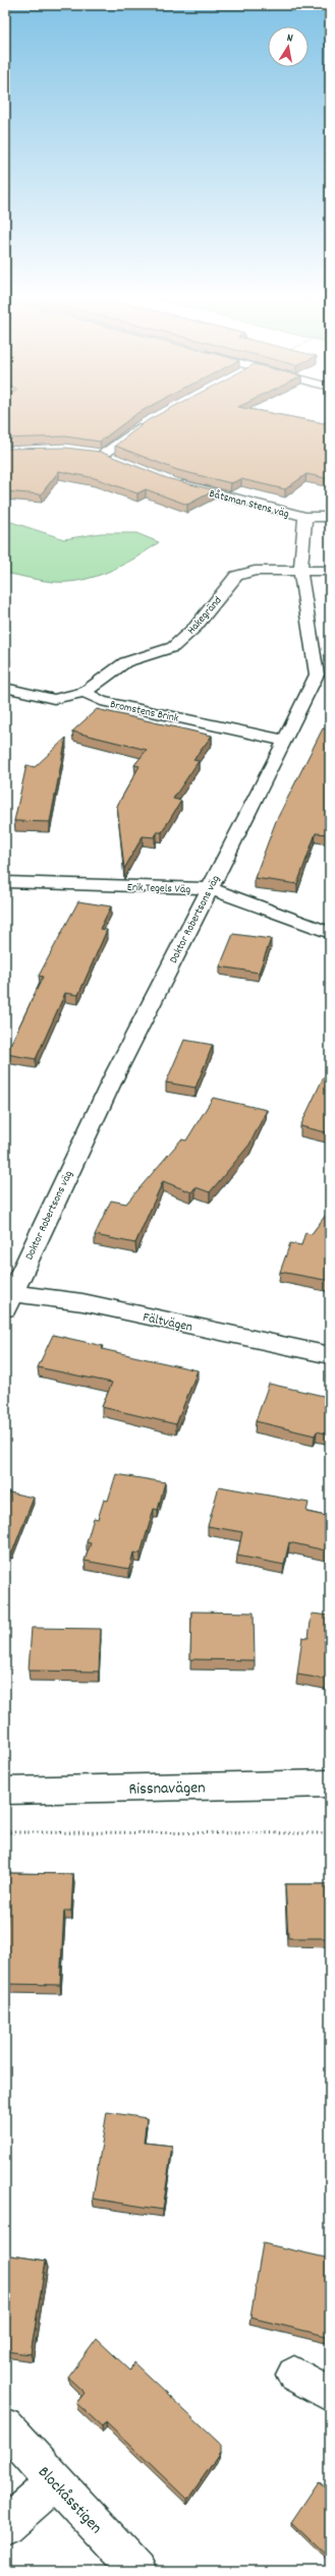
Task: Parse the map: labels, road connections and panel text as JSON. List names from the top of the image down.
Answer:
{
  "streets": {
    "street": [
      "Båtsman Stens väg",
      "Hakegränd",
      "Bromstens Brink",
      "Erik Tegels Väg",
      "Doktor Robertsons väg",
      "Fältvägen",
      "Rissnavägen",
      "Blockåsstigen"
    ]
  },
  "crossings": [
    ["Båtsman Stens väg", "Doktor Robertsons väg"],
    ["Hakegränd", "Bromstens Brink"],
    ["Hakegränd", "Doktor Robertsons väg"],
    ["Bromstens Brink", "Doktor Robertsons väg"],
    ["Erik Tegels Väg", "Doktor Robertsons väg"],
    ["Doktor Robertsons väg", "Fältvägen"]
  ],
  "north": "top"
}
